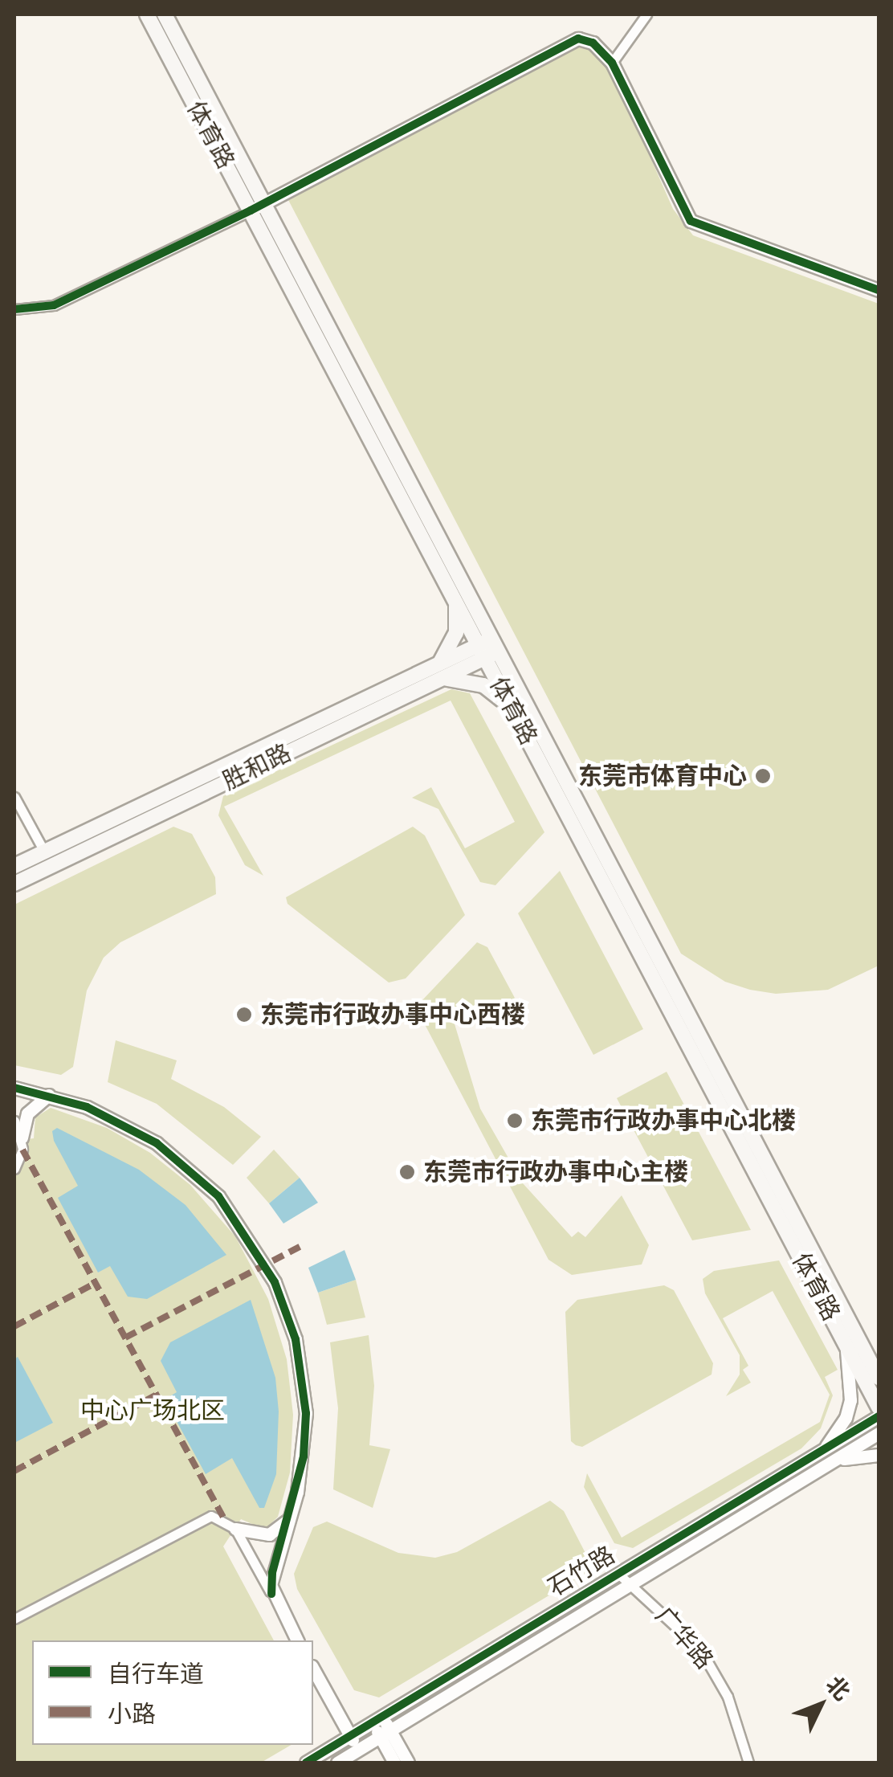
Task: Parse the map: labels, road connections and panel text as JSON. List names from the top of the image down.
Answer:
{
  "streets": {
    "main road": ["体育路", "胜和路"],
    "street": ["石竹路", "广华路"]
  },
  "crossings": [
    ["体育路", "胜和路"],
    ["石竹路", "广华路"]
  ],
  "parks": ["中心广场北区"],
  "places": [
    "东莞市体育中心",
    "东莞市行政办事中心西楼",
    "东莞市行政办事中心北楼",
    "东莞市行政办事中心主楼"
  ],
  "legend": ["自行车道", "小路"],
  "north": "top right"
}
